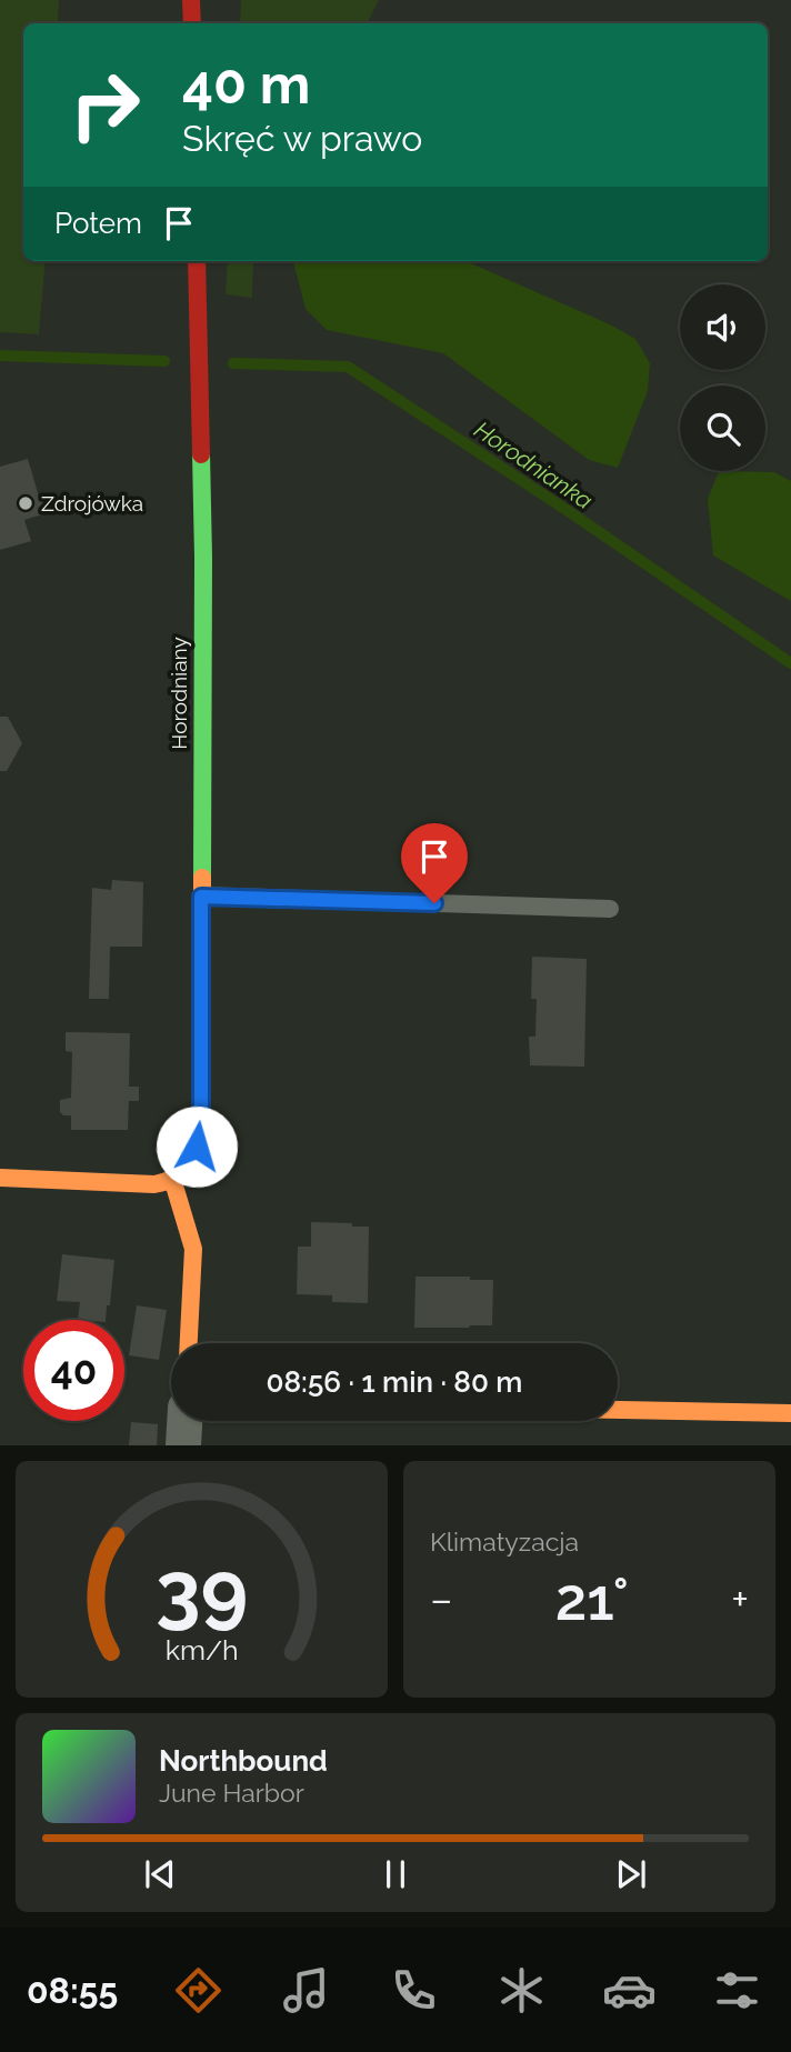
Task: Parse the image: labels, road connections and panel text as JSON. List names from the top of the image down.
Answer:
{
  "streets": {
    "street": ["Horodniany"]
  },
  "water": ["Horodnianka"],
  "places": ["Zdrojówka"],
  "page": {
    "turn": ["40 m", "Skręć w prawo"],
    "then": "Potem",
    "limit": "40",
    "trip": "08:56 · 1 min · 80 m",
    "tile": "Klimatyzacja",
    "heat": ["−", "21°", "+"],
    "song": ["Northbound", "June Harbor"],
    "tabs": "08:55",
    "gauge": ["39", "km/h"]
  }
}
